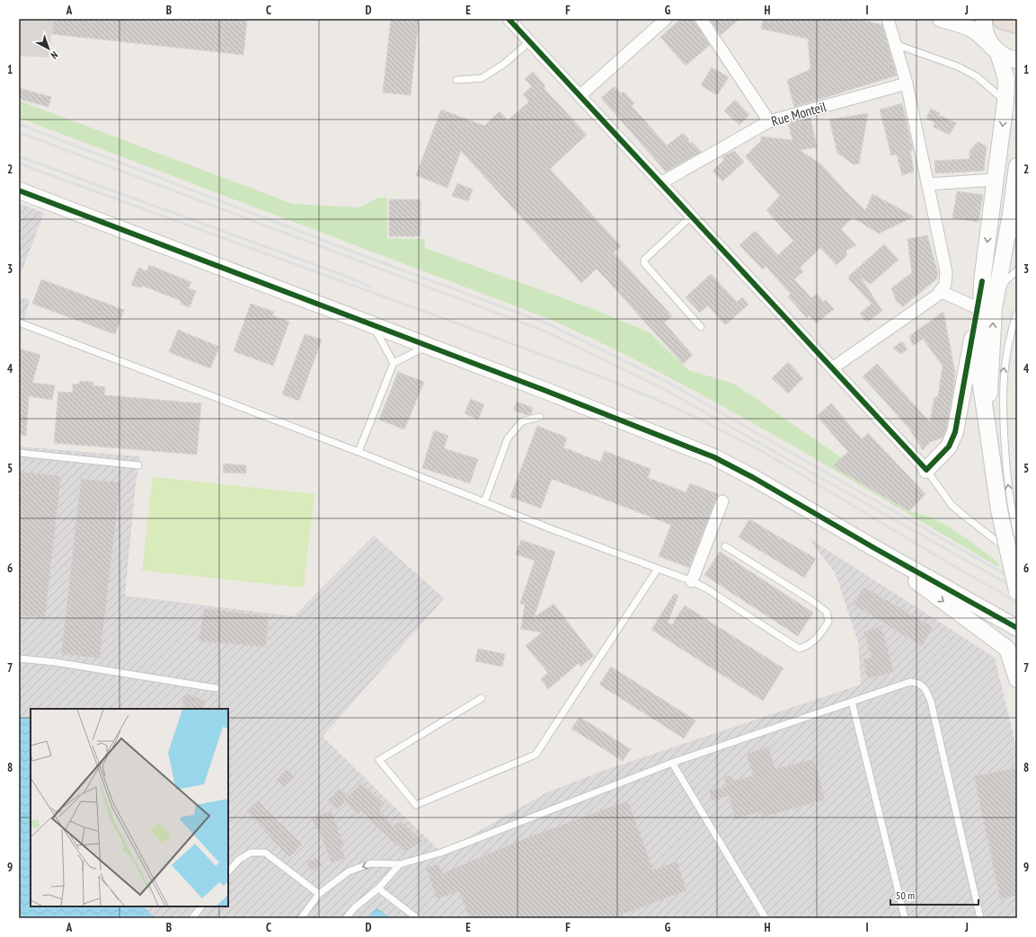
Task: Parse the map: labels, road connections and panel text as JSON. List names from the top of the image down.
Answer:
{
  "streets": {
    "street": ["Rue Monteil"]
  },
  "scale_bar": "50 m",
  "north": "bottom right",
  "grid": {
    "columns": [
      "A",
      "B",
      "C",
      "D",
      "E",
      "F",
      "G",
      "H",
      "I",
      "J"
    ],
    "rows": [
      "1",
      "2",
      "3",
      "4",
      "5",
      "6",
      "7",
      "8",
      "9"
    ]
  }
}
